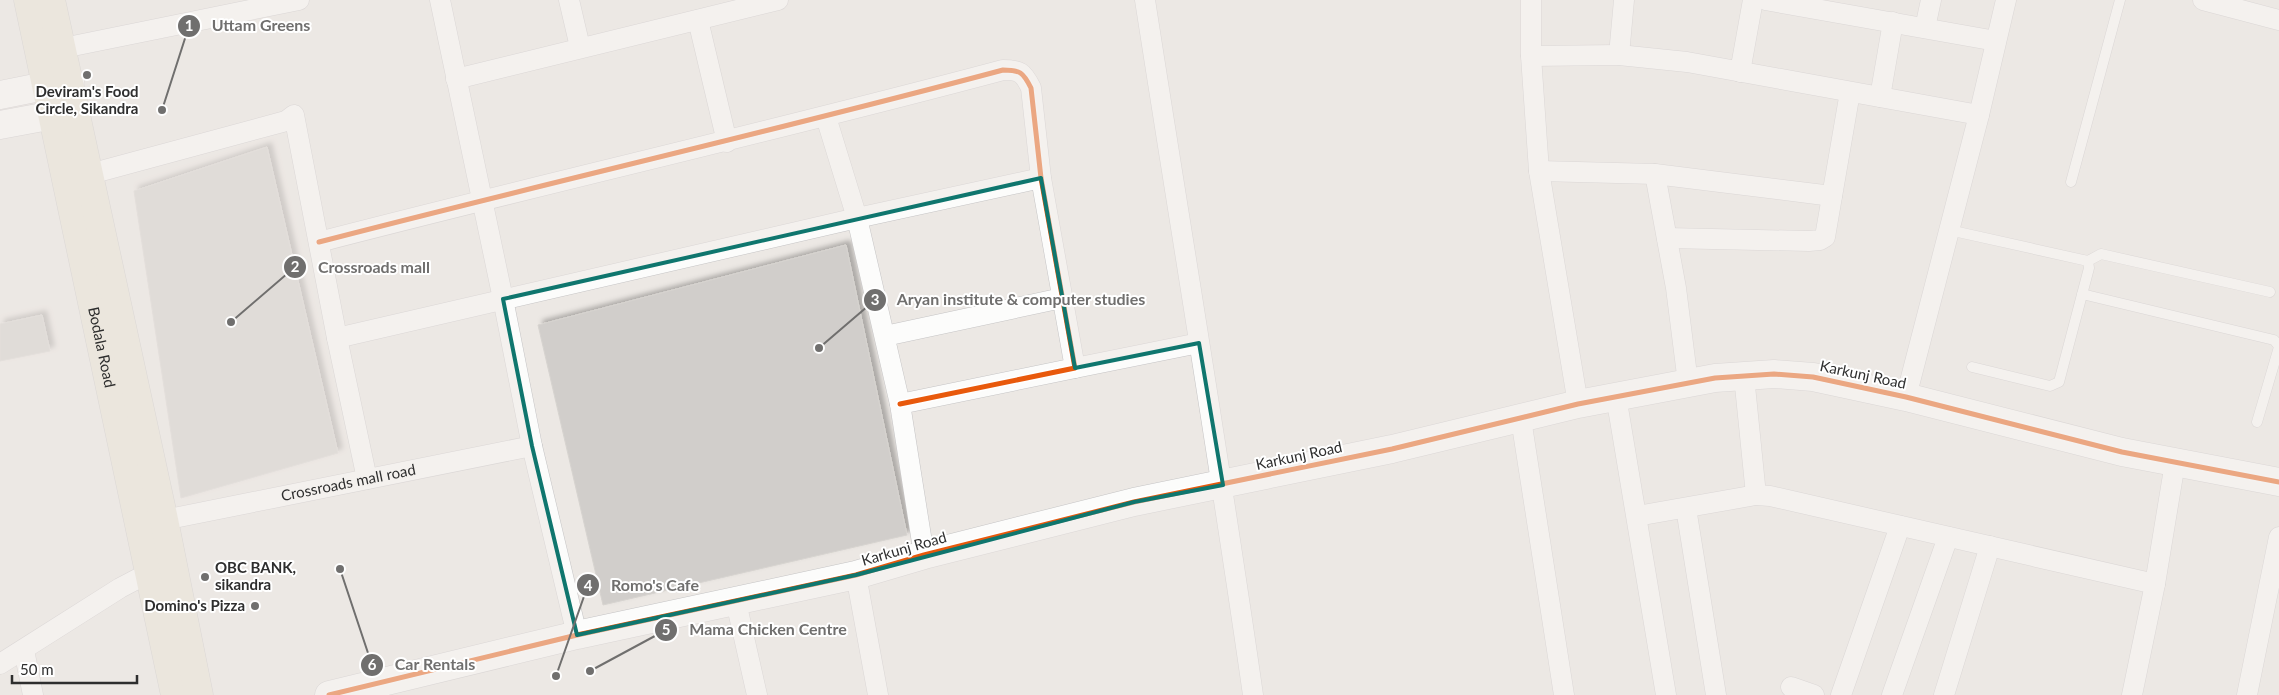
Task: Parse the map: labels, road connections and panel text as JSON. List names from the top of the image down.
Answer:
{
  "streets": {
    "main road": ["Bodala Road"],
    "street": ["Karkunj Road", "Crossroads mall road"]
  },
  "crossings": [
    ["Bodala Road", "Crossroads mall road"]
  ],
  "places": [
    "Deviram's Food Circle, Sikandra",
    "Uttam Greens",
    "Crossroads mall",
    "Aryan institute & computer studies",
    "Car Rentals",
    "OBC BANK, sikandra",
    "Domino's Pizza",
    "Mama Chicken Centre",
    "Romo's Cafe"
  ],
  "scale_bar": "50 m"
}
